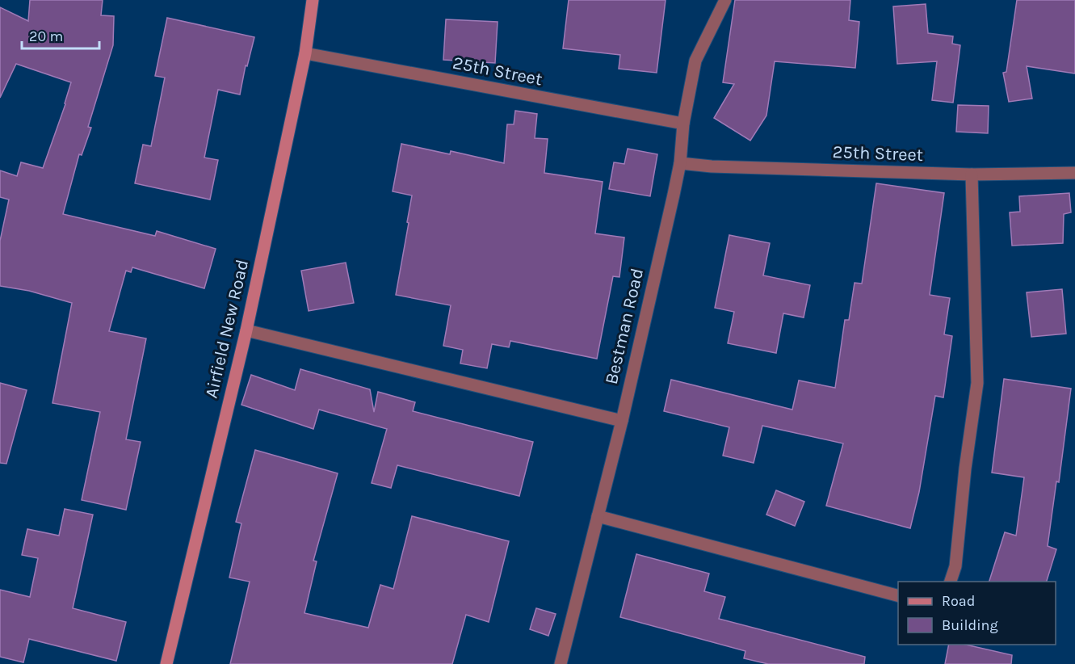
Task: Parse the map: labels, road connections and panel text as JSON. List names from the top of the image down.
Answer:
{
  "streets": {
    "street": ["25th Street", "Bestman Road", "Airfield New Road"]
  },
  "crossings": [
    ["25th Street", "Bestman Road"],
    ["25th Street", "Airfield New Road"]
  ],
  "legend": ["Road", "Building"],
  "scale_bar": "20 m"
}
